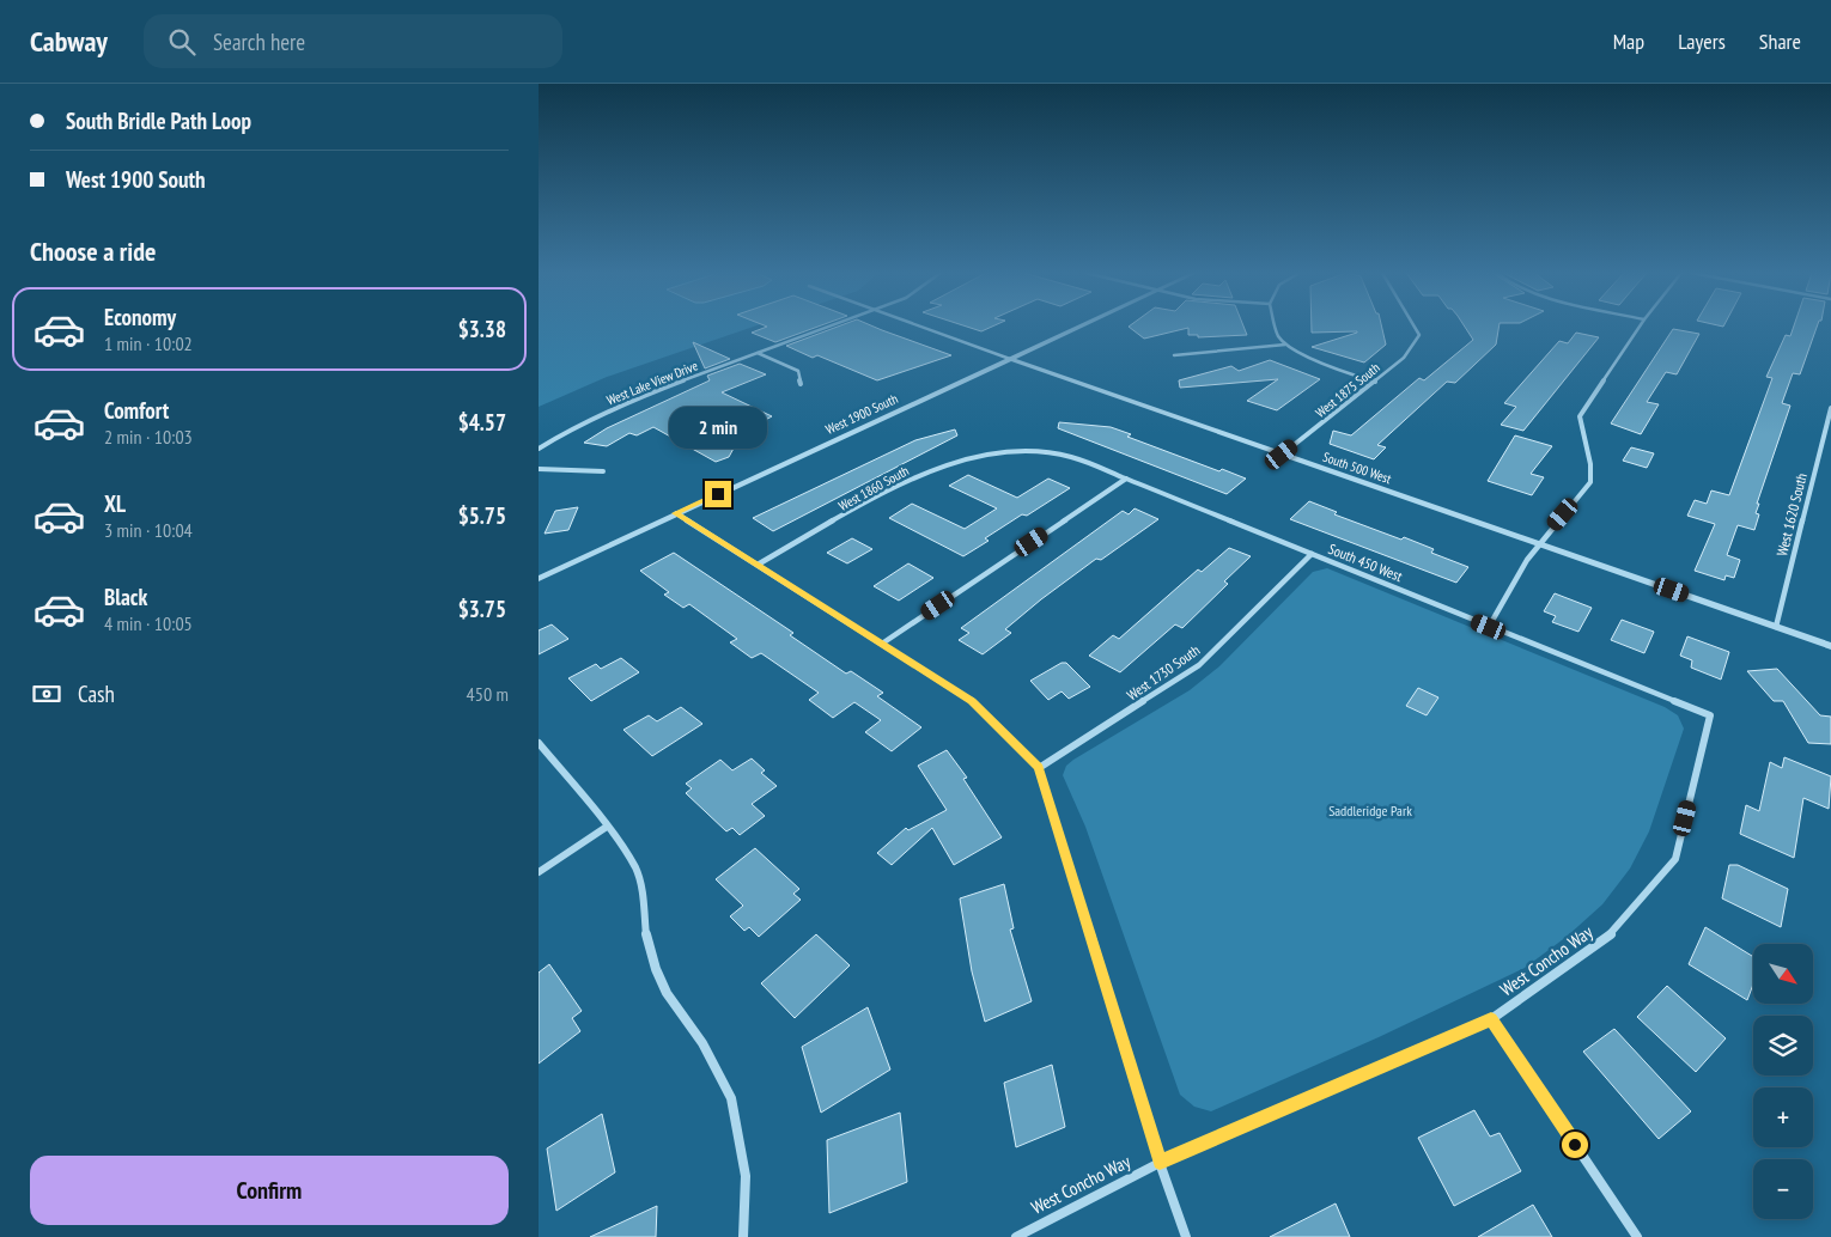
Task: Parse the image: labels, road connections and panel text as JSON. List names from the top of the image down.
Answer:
{
  "streets": {
    "street": [
      "West Lake View Drive",
      "West 1875 South",
      "West 1900 South",
      "South 500 West",
      "West 1860 South",
      "West 1620 South",
      "South 450 West",
      "West 1730 South",
      "West Concho Way"
    ]
  },
  "crossings": [
    ["West 1875 South", "South 500 West"],
    ["West 1900 South", "South 500 West"],
    ["South 500 West", "West 1620 South"],
    ["West 1860 South", "South 450 West"],
    ["South 450 West", "West 1730 South"],
    ["South 450 West", "West Concho Way"]
  ],
  "parks": ["Saddleridge Park"],
  "north": "bottom right",
  "page": {
    "header": "Cabway",
    "search": "Search here",
    "nav": ["Map", "Layers", "Share"],
    "banner": ["South Bridle Path Loop", "West 1900 South"],
    "heading": "Choose a ride",
    "list": [
      {
        "name": "Economy",
        "note": "1 min · 10:02",
        "value": "$3.38"
      },
      {
        "name": "Comfort",
        "note": "2 min · 10:03",
        "value": "$4.57"
      },
      {
        "name": "XL",
        "note": "3 min · 10:04",
        "value": "$5.75"
      },
      {
        "name": "Black",
        "note": "4 min · 10:05",
        "value": "$3.75"
      }
    ],
    "bubble": "2 min",
    "pay": ["Cash", "450 m"],
    "map_buttons": ["+", "−"],
    "buttons": "Confirm"
  }
}
